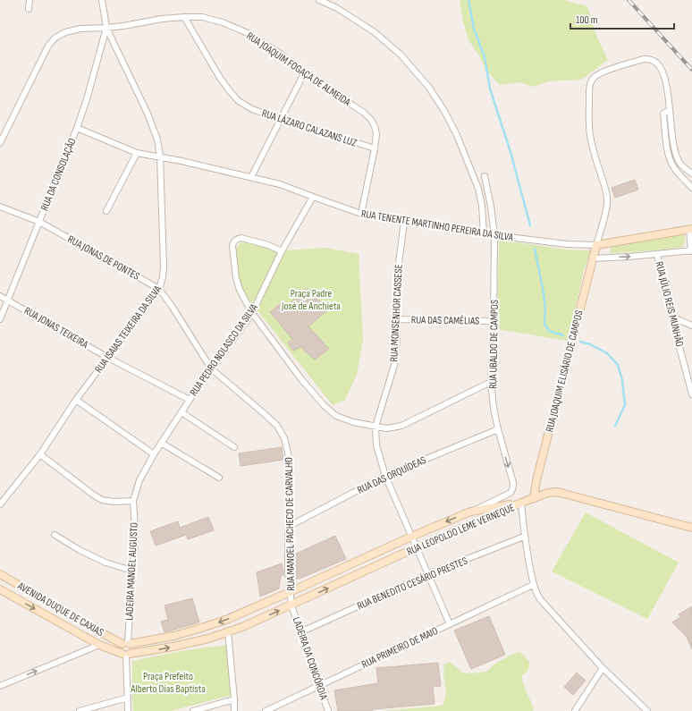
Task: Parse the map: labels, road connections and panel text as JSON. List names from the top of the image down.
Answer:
{
  "streets": {
    "main road": ["RUA JOAQUIM ELISÁRIO DE CAMPOS", "RUA LEOPOLDO LEME VERNEQUE", "AVENIDA DUQUE DE CAXIAS"],
    "street": [
      "RUA JOAQUIM FOGAÇA DE ALMEIDA",
      "RUA LÁZARO CALAZANS LUZ",
      "RUA DA CONSOLAÇÃO",
      "RUA TENENTE MARTINHO PEREIRA DA SILVA",
      "RUA JONAS DE PONTES",
      "RUA JÚLIO REIS MUNHÃO",
      "RUA MONSENHOR CASSESE",
      "RUA DAS CAMÉLIAS",
      "RUA JONAS TEIXEIRA",
      "RUA ISAIAS TEIXEIRA DA SILVA",
      "RUA UBALDO DE CAMPOS",
      "RUA PEDRO NOLASCO DA SILVA",
      "RUA DAS ORQUÍDEAS",
      "RUA MANOEL PACHECO DE CARVALHO",
      "LADEIRA MANOEL AUGUSTO",
      "RUA BENEDITO CESÁRIO PRESTES",
      "RUA PRIMEIRO DE MAIO",
      "LADEIRA DA CONCÓRDIA"
    ]
  },
  "crossings": [
    ["RUA JOAQUIM FOGAÇA DE ALMEIDA", "RUA LÁZARO CALAZANS LUZ"],
    ["RUA JOAQUIM FOGAÇA DE ALMEIDA", "RUA DA CONSOLAÇÃO"],
    ["RUA JOAQUIM FOGAÇA DE ALMEIDA", "RUA TENENTE MARTINHO PEREIRA DA SILVA"],
    ["RUA JOAQUIM FOGAÇA DE ALMEIDA", "RUA ISAIAS TEIXEIRA DA SILVA"],
    ["RUA DA CONSOLAÇÃO", "RUA TENENTE MARTINHO PEREIRA DA SILVA"],
    ["RUA DA CONSOLAÇÃO", "RUA JONAS DE PONTES"],
    ["RUA DA CONSOLAÇÃO", "RUA JONAS TEIXEIRA"],
    ["RUA DA CONSOLAÇÃO", "RUA ISAIAS TEIXEIRA DA SILVA"],
    ["RUA TENENTE MARTINHO PEREIRA DA SILVA", "RUA MONSENHOR CASSESE"],
    ["RUA TENENTE MARTINHO PEREIRA DA SILVA", "RUA ISAIAS TEIXEIRA DA SILVA"],
    ["RUA TENENTE MARTINHO PEREIRA DA SILVA", "RUA UBALDO DE CAMPOS"],
    ["RUA TENENTE MARTINHO PEREIRA DA SILVA", "RUA PEDRO NOLASCO DA SILVA"],
    ["RUA TENENTE MARTINHO PEREIRA DA SILVA", "RUA JOAQUIM ELISÁRIO DE CAMPOS"],
    ["RUA JONAS DE PONTES", "RUA ISAIAS TEIXEIRA DA SILVA"],
    ["RUA JONAS DE PONTES", "RUA PEDRO NOLASCO DA SILVA"],
    ["RUA JONAS DE PONTES", "RUA MANOEL PACHECO DE CARVALHO"],
    ["RUA MONSENHOR CASSESE", "RUA DAS CAMÉLIAS"],
    ["RUA MONSENHOR CASSESE", "RUA DAS ORQUÍDEAS"],
    ["RUA MONSENHOR CASSESE", "RUA LEOPOLDO LEME VERNEQUE"],
    ["RUA MONSENHOR CASSESE", "RUA BENEDITO CESÁRIO PRESTES"],
    ["RUA MONSENHOR CASSESE", "RUA PRIMEIRO DE MAIO"],
    ["RUA DAS CAMÉLIAS", "RUA UBALDO DE CAMPOS"],
    ["RUA JONAS TEIXEIRA", "RUA ISAIAS TEIXEIRA DA SILVA"],
    ["RUA JONAS TEIXEIRA", "RUA PEDRO NOLASCO DA SILVA"],
    ["RUA UBALDO DE CAMPOS", "RUA DAS ORQUÍDEAS"],
    ["RUA UBALDO DE CAMPOS", "RUA LEOPOLDO LEME VERNEQUE"],
    ["RUA PEDRO NOLASCO DA SILVA", "RUA MANOEL PACHECO DE CARVALHO"],
    ["RUA PEDRO NOLASCO DA SILVA", "LADEIRA MANOEL AUGUSTO"],
    ["RUA DAS ORQUÍDEAS", "RUA MANOEL PACHECO DE CARVALHO"],
    ["RUA MANOEL PACHECO DE CARVALHO", "RUA LEOPOLDO LEME VERNEQUE"],
    ["RUA MANOEL PACHECO DE CARVALHO", "LADEIRA DA CONCÓRDIA"],
    ["RUA LEOPOLDO LEME VERNEQUE", "LADEIRA MANOEL AUGUSTO"],
    ["RUA LEOPOLDO LEME VERNEQUE", "AVENIDA DUQUE DE CAXIAS"],
    ["RUA LEOPOLDO LEME VERNEQUE", "LADEIRA DA CONCÓRDIA"],
    ["LADEIRA MANOEL AUGUSTO", "AVENIDA DUQUE DE CAXIAS"],
    ["RUA BENEDITO CESÁRIO PRESTES", "LADEIRA DA CONCÓRDIA"],
    ["RUA PRIMEIRO DE MAIO", "LADEIRA DA CONCÓRDIA"]
  ],
  "parks": ["Praça Padre José de Anchieta", "Praça Prefeito Alberto Dias Baptista"],
  "scale_bar": "100 m"
}
